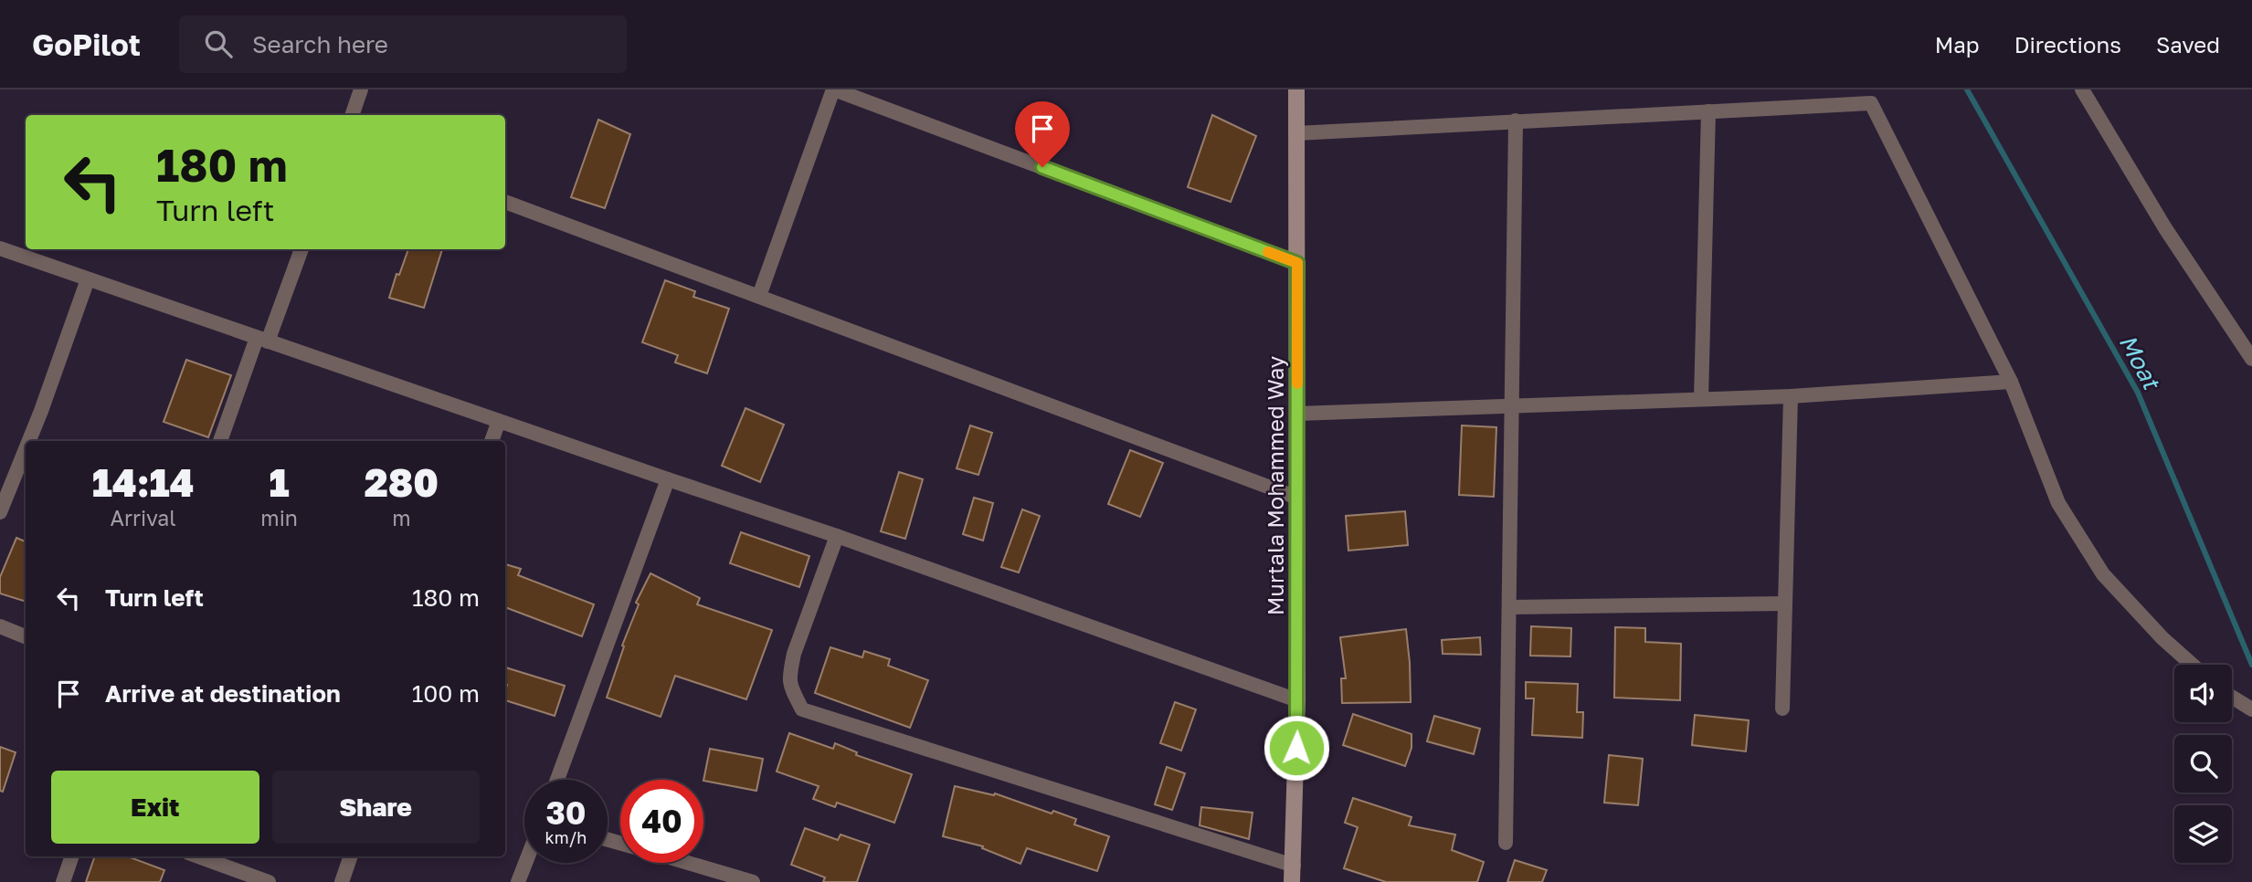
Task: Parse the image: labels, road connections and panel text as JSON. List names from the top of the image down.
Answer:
{
  "streets": {
    "street": ["Murtala Mohammed Way"]
  },
  "water": ["Moat"],
  "page": {
    "header": "GoPilot",
    "search": "Search here",
    "nav": ["Map", "Directions", "Saved"],
    "turn": ["180 m", "Turn left"],
    "eta": [
      "14:14",
      "Arrival",
      "1",
      "min",
      "280",
      "m"
    ],
    "list": [
      {
        "name": "Turn left",
        "value": "180 m"
      },
      {
        "name": "Arrive at destination",
        "value": "100 m"
      }
    ],
    "buttons": ["Exit", "Share"],
    "speed": "30 km/h",
    "limit": "40"
  }
}
